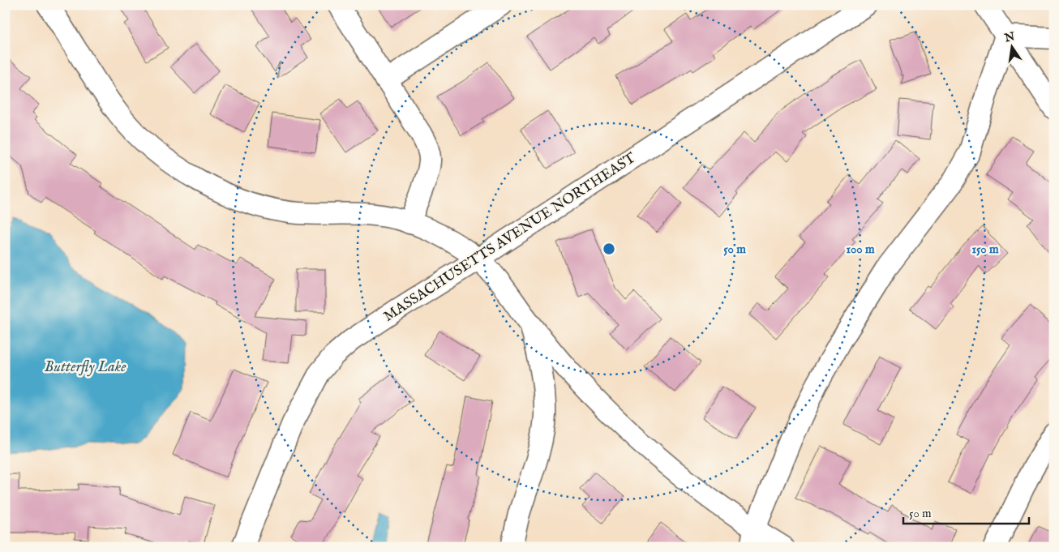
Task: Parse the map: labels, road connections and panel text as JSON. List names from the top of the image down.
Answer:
{
  "streets": {
    "street": ["MASSACHUSETTS AVENUE NORTHEAST"]
  },
  "water": ["Butterfly Lake"],
  "scale_bar": "50 m",
  "north": "top",
  "rings": ["50 m", "100 m", "150 m"]
}
